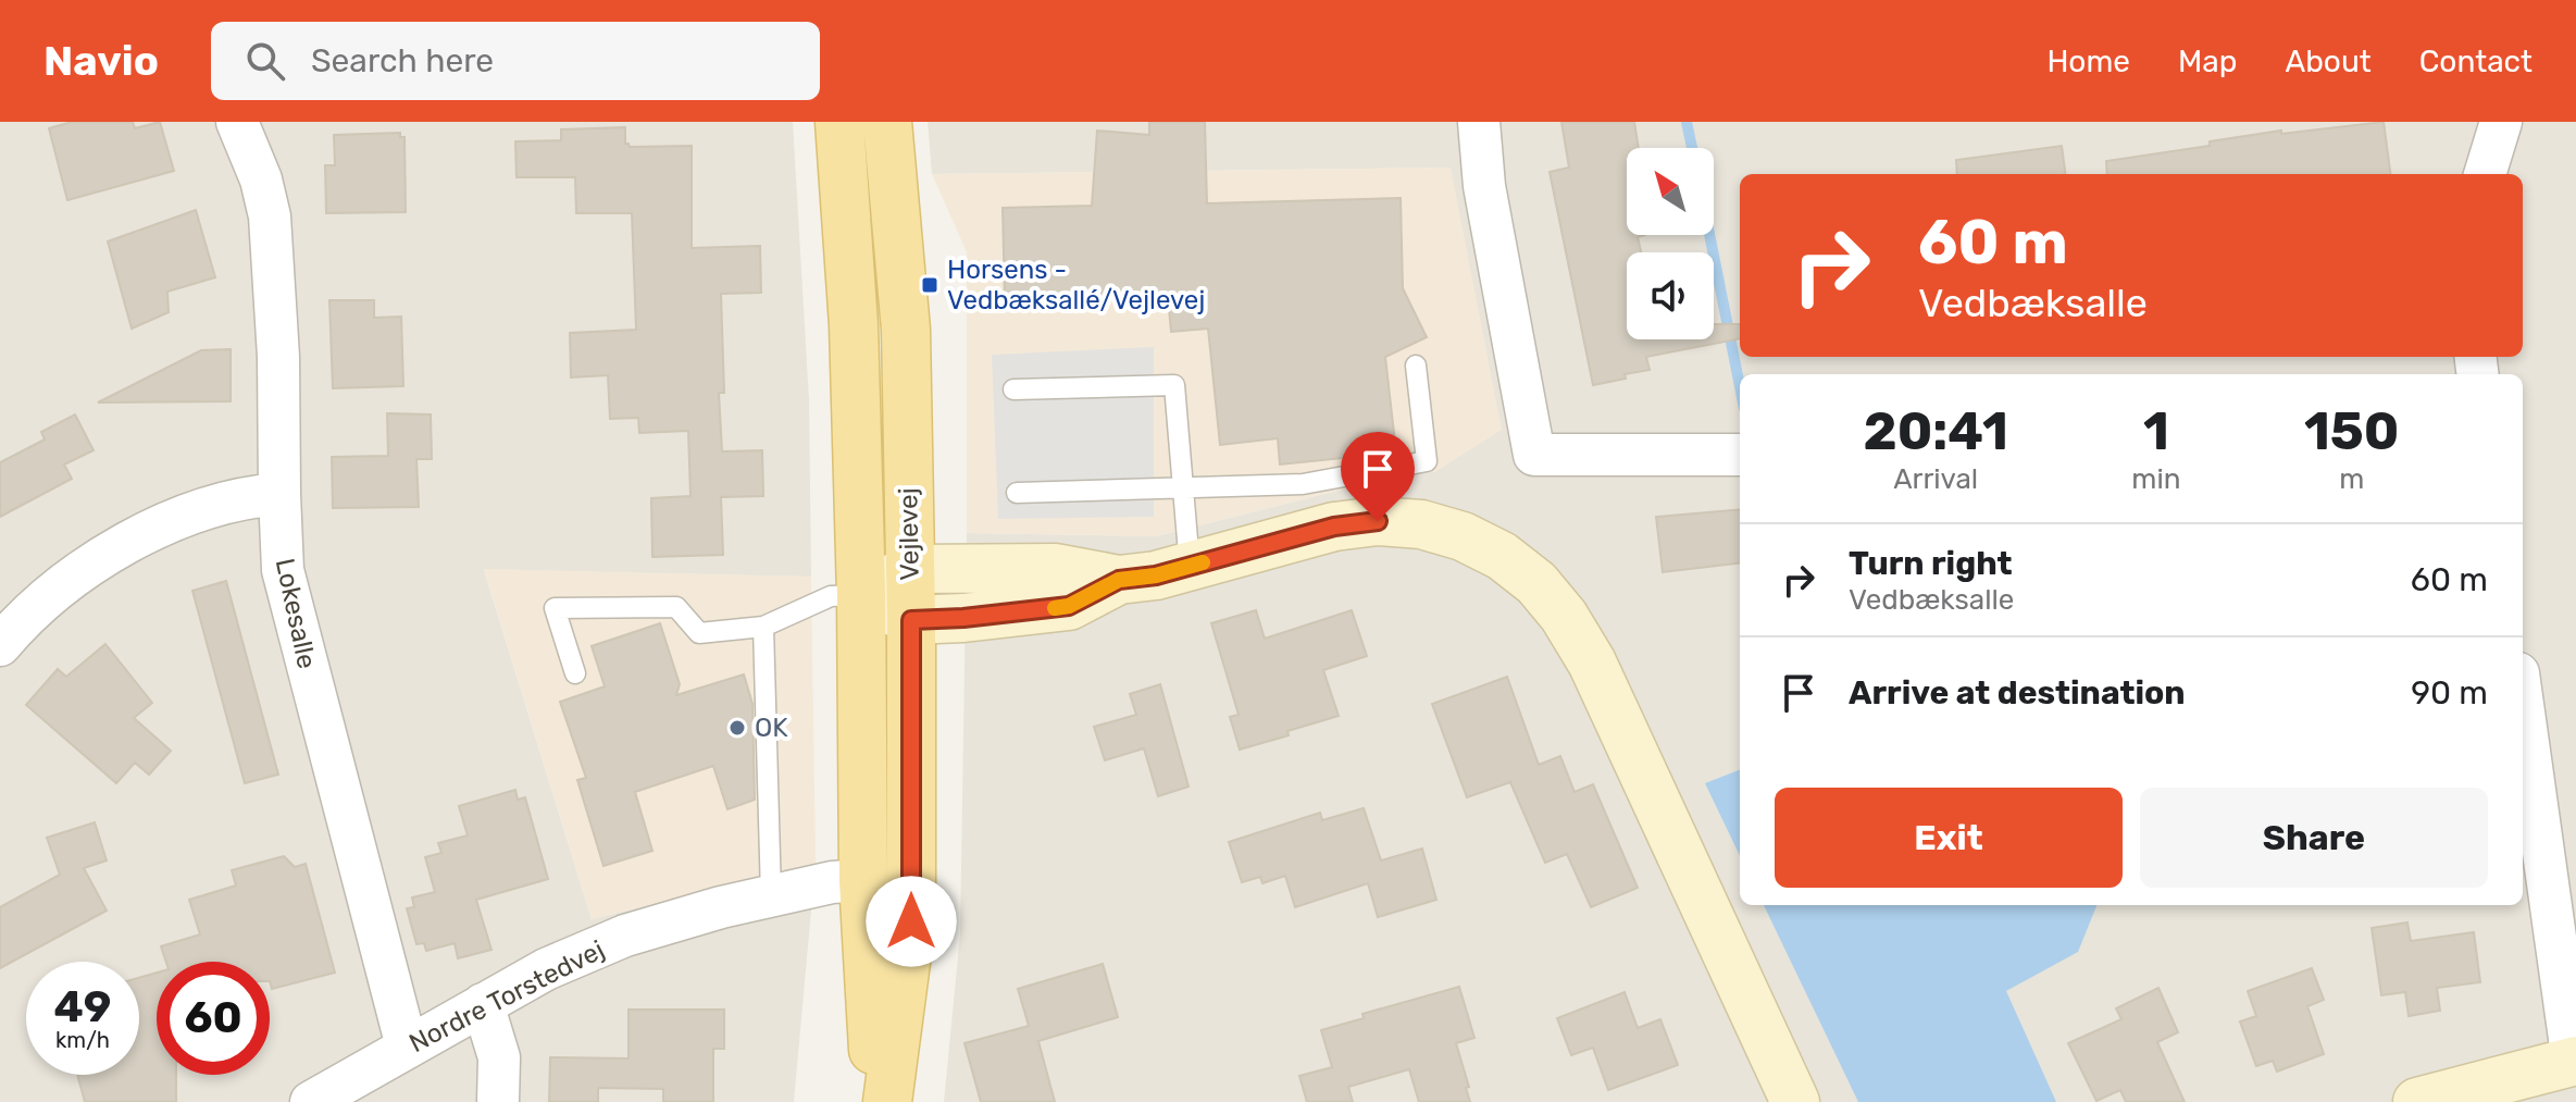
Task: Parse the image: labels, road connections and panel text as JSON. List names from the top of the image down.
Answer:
{
  "streets": {
    "main road": ["Vejlevej"],
    "street": ["Lokesalle", "Nordre Torstedvej"]
  },
  "crossings": [
    ["Vejlevej", "Nordre Torstedvej"],
    ["Lokesalle", "Nordre Torstedvej"]
  ],
  "places": {
    "transit": ["Horsens - Vedbæksallé/Vejlevej"],
    "other": ["OK"]
  },
  "north": "top left",
  "page": {
    "header": "Navio",
    "search": "Search here",
    "nav": [
      "Home",
      "Map",
      "About",
      "Contact"
    ],
    "turn": ["60 m", "Vedbæksalle"],
    "eta": [
      "20:41",
      "Arrival",
      "1",
      "min",
      "150",
      "m"
    ],
    "list": [
      {
        "name": "Turn right",
        "note": "Vedbæksalle",
        "value": "60 m"
      },
      {
        "name": "Arrive at destination",
        "value": "90 m"
      }
    ],
    "buttons": ["Exit", "Share"],
    "speed": "49 km/h",
    "limit": "60"
  }
}
